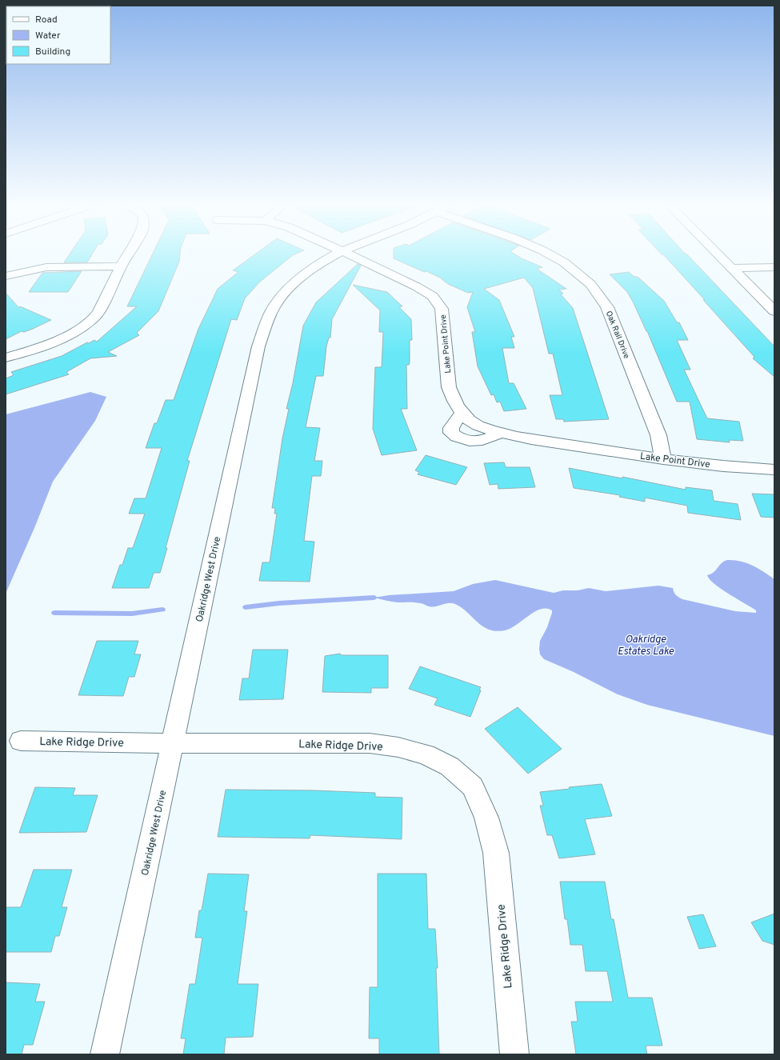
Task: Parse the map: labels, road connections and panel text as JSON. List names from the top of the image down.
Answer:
{
  "streets": {
    "street": [
      "Oak Rail Drive",
      "Lake Point Drive",
      "Oakridge West Drive",
      "Lake Ridge Drive"
    ]
  },
  "crossings": [
    ["Oak Rail Drive", "Lake Point Drive"],
    ["Oakridge West Drive", "Lake Ridge Drive"]
  ],
  "water": ["Oakridge Estates Lake"],
  "legend": ["Road", "Water", "Building"]
}
